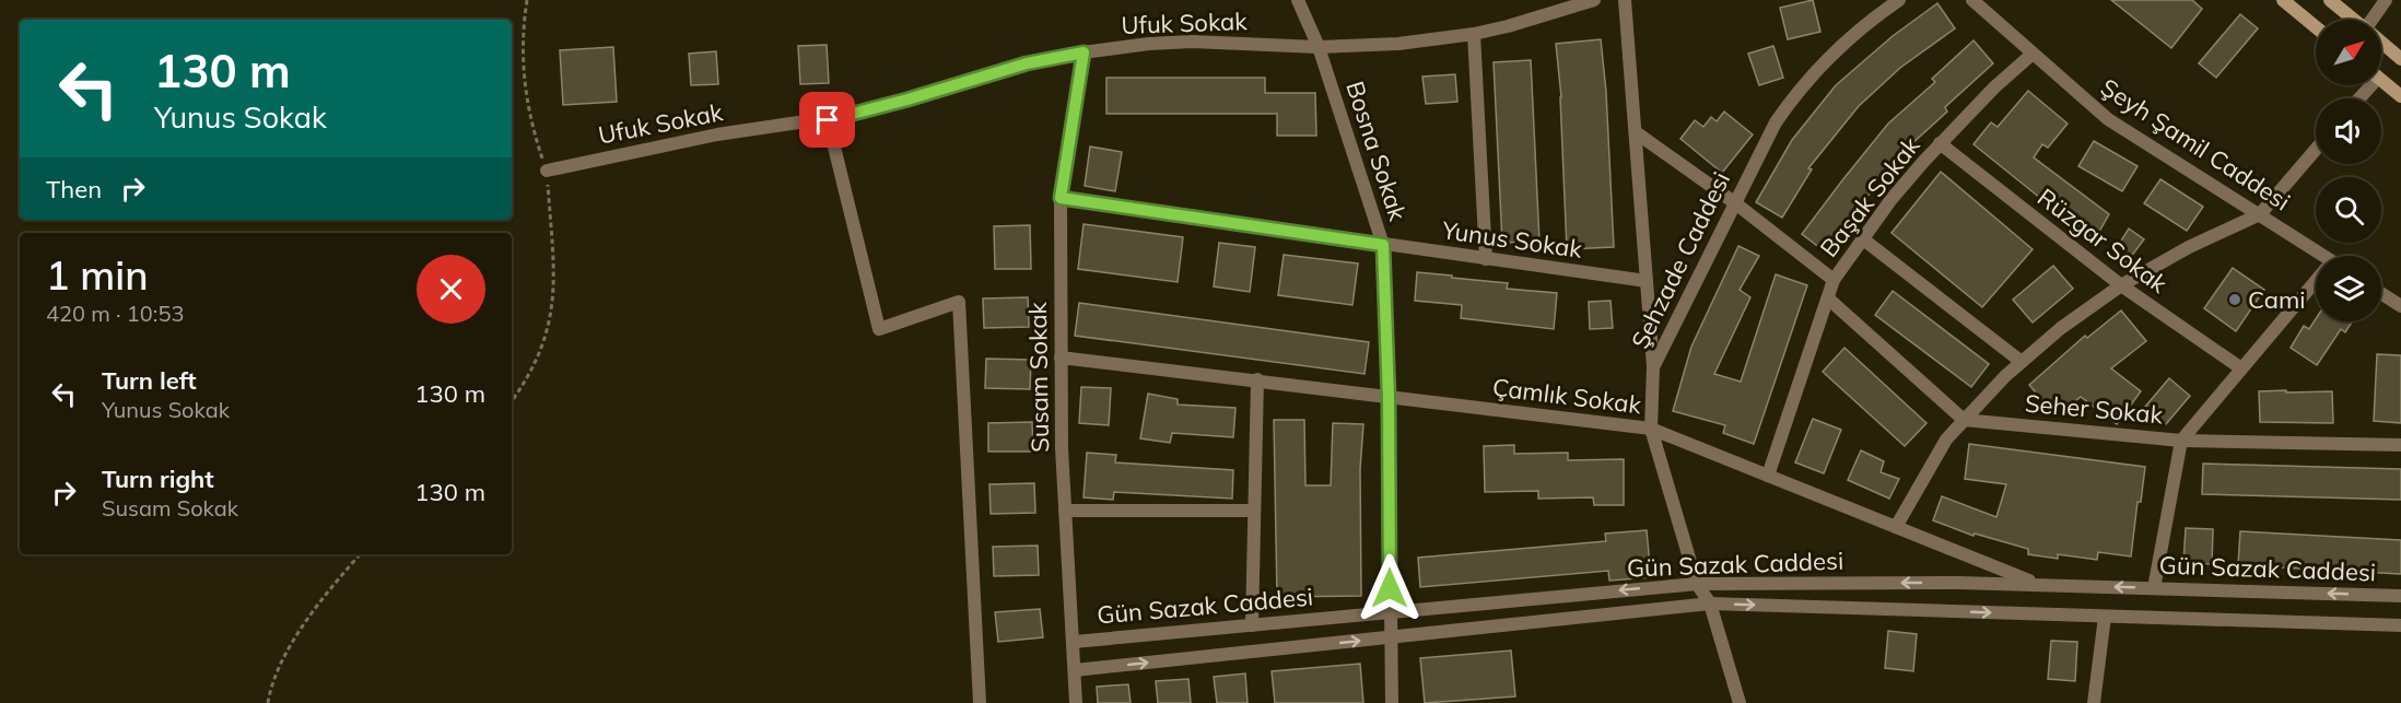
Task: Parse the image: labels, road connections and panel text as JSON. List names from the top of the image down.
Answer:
{
  "streets": {
    "street": [
      "Ufuk Sokak",
      "Şeyh Şamil Caddesi",
      "Bosna Sokak",
      "Başak Sokak",
      "Yunus Sokak",
      "Rüzgar Sokak",
      "Şehzade Caddesi",
      "Susam Sokak",
      "Çamlık Sokak",
      "Seher Sokak",
      "Gün Sazak Caddesi"
    ]
  },
  "crossings": [
    ["Ufuk Sokak", "Bosna Sokak"],
    ["Ufuk Sokak", "Susam Sokak"],
    ["Şeyh Şamil Caddesi", "Başak Sokak"],
    ["Bosna Sokak", "Yunus Sokak"],
    ["Bosna Sokak", "Çamlık Sokak"],
    ["Bosna Sokak", "Gün Sazak Caddesi"],
    ["Başak Sokak", "Rüzgar Sokak"],
    ["Başak Sokak", "Çamlık Sokak"],
    ["Yunus Sokak", "Susam Sokak"],
    ["Şehzade Caddesi", "Çamlık Sokak"],
    ["Şehzade Caddesi", "Gün Sazak Caddesi"],
    ["Susam Sokak", "Çamlık Sokak"],
    ["Susam Sokak", "Gün Sazak Caddesi"],
    ["Çamlık Sokak", "Gün Sazak Caddesi"]
  ],
  "places": ["Cami"],
  "north": "top right",
  "page": {
    "turn": ["130 m", "Yunus Sokak"],
    "then": "Then",
    "heading": ["1 min", "420 m · 10:53"],
    "list": [
      {
        "name": "Turn left",
        "note": "Yunus Sokak",
        "value": "130 m"
      },
      {
        "name": "Turn right",
        "note": "Susam Sokak",
        "value": "130 m"
      }
    ]
  }
}
